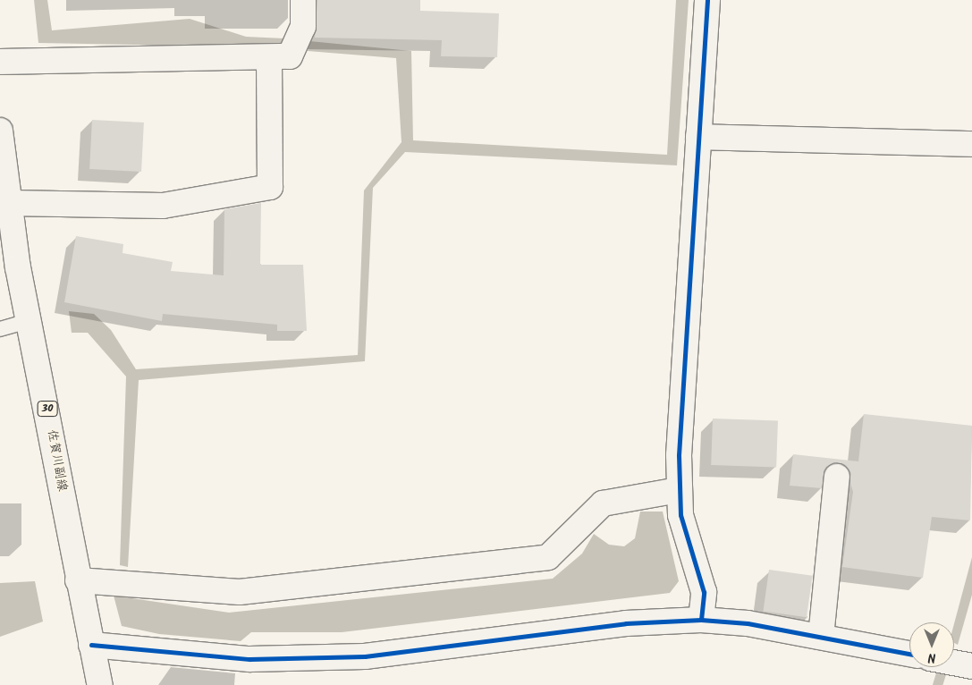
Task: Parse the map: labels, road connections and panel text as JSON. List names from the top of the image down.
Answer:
{
  "streets": {
    "street": ["30", "佐賀川副線"]
  },
  "north": "bottom"
}
